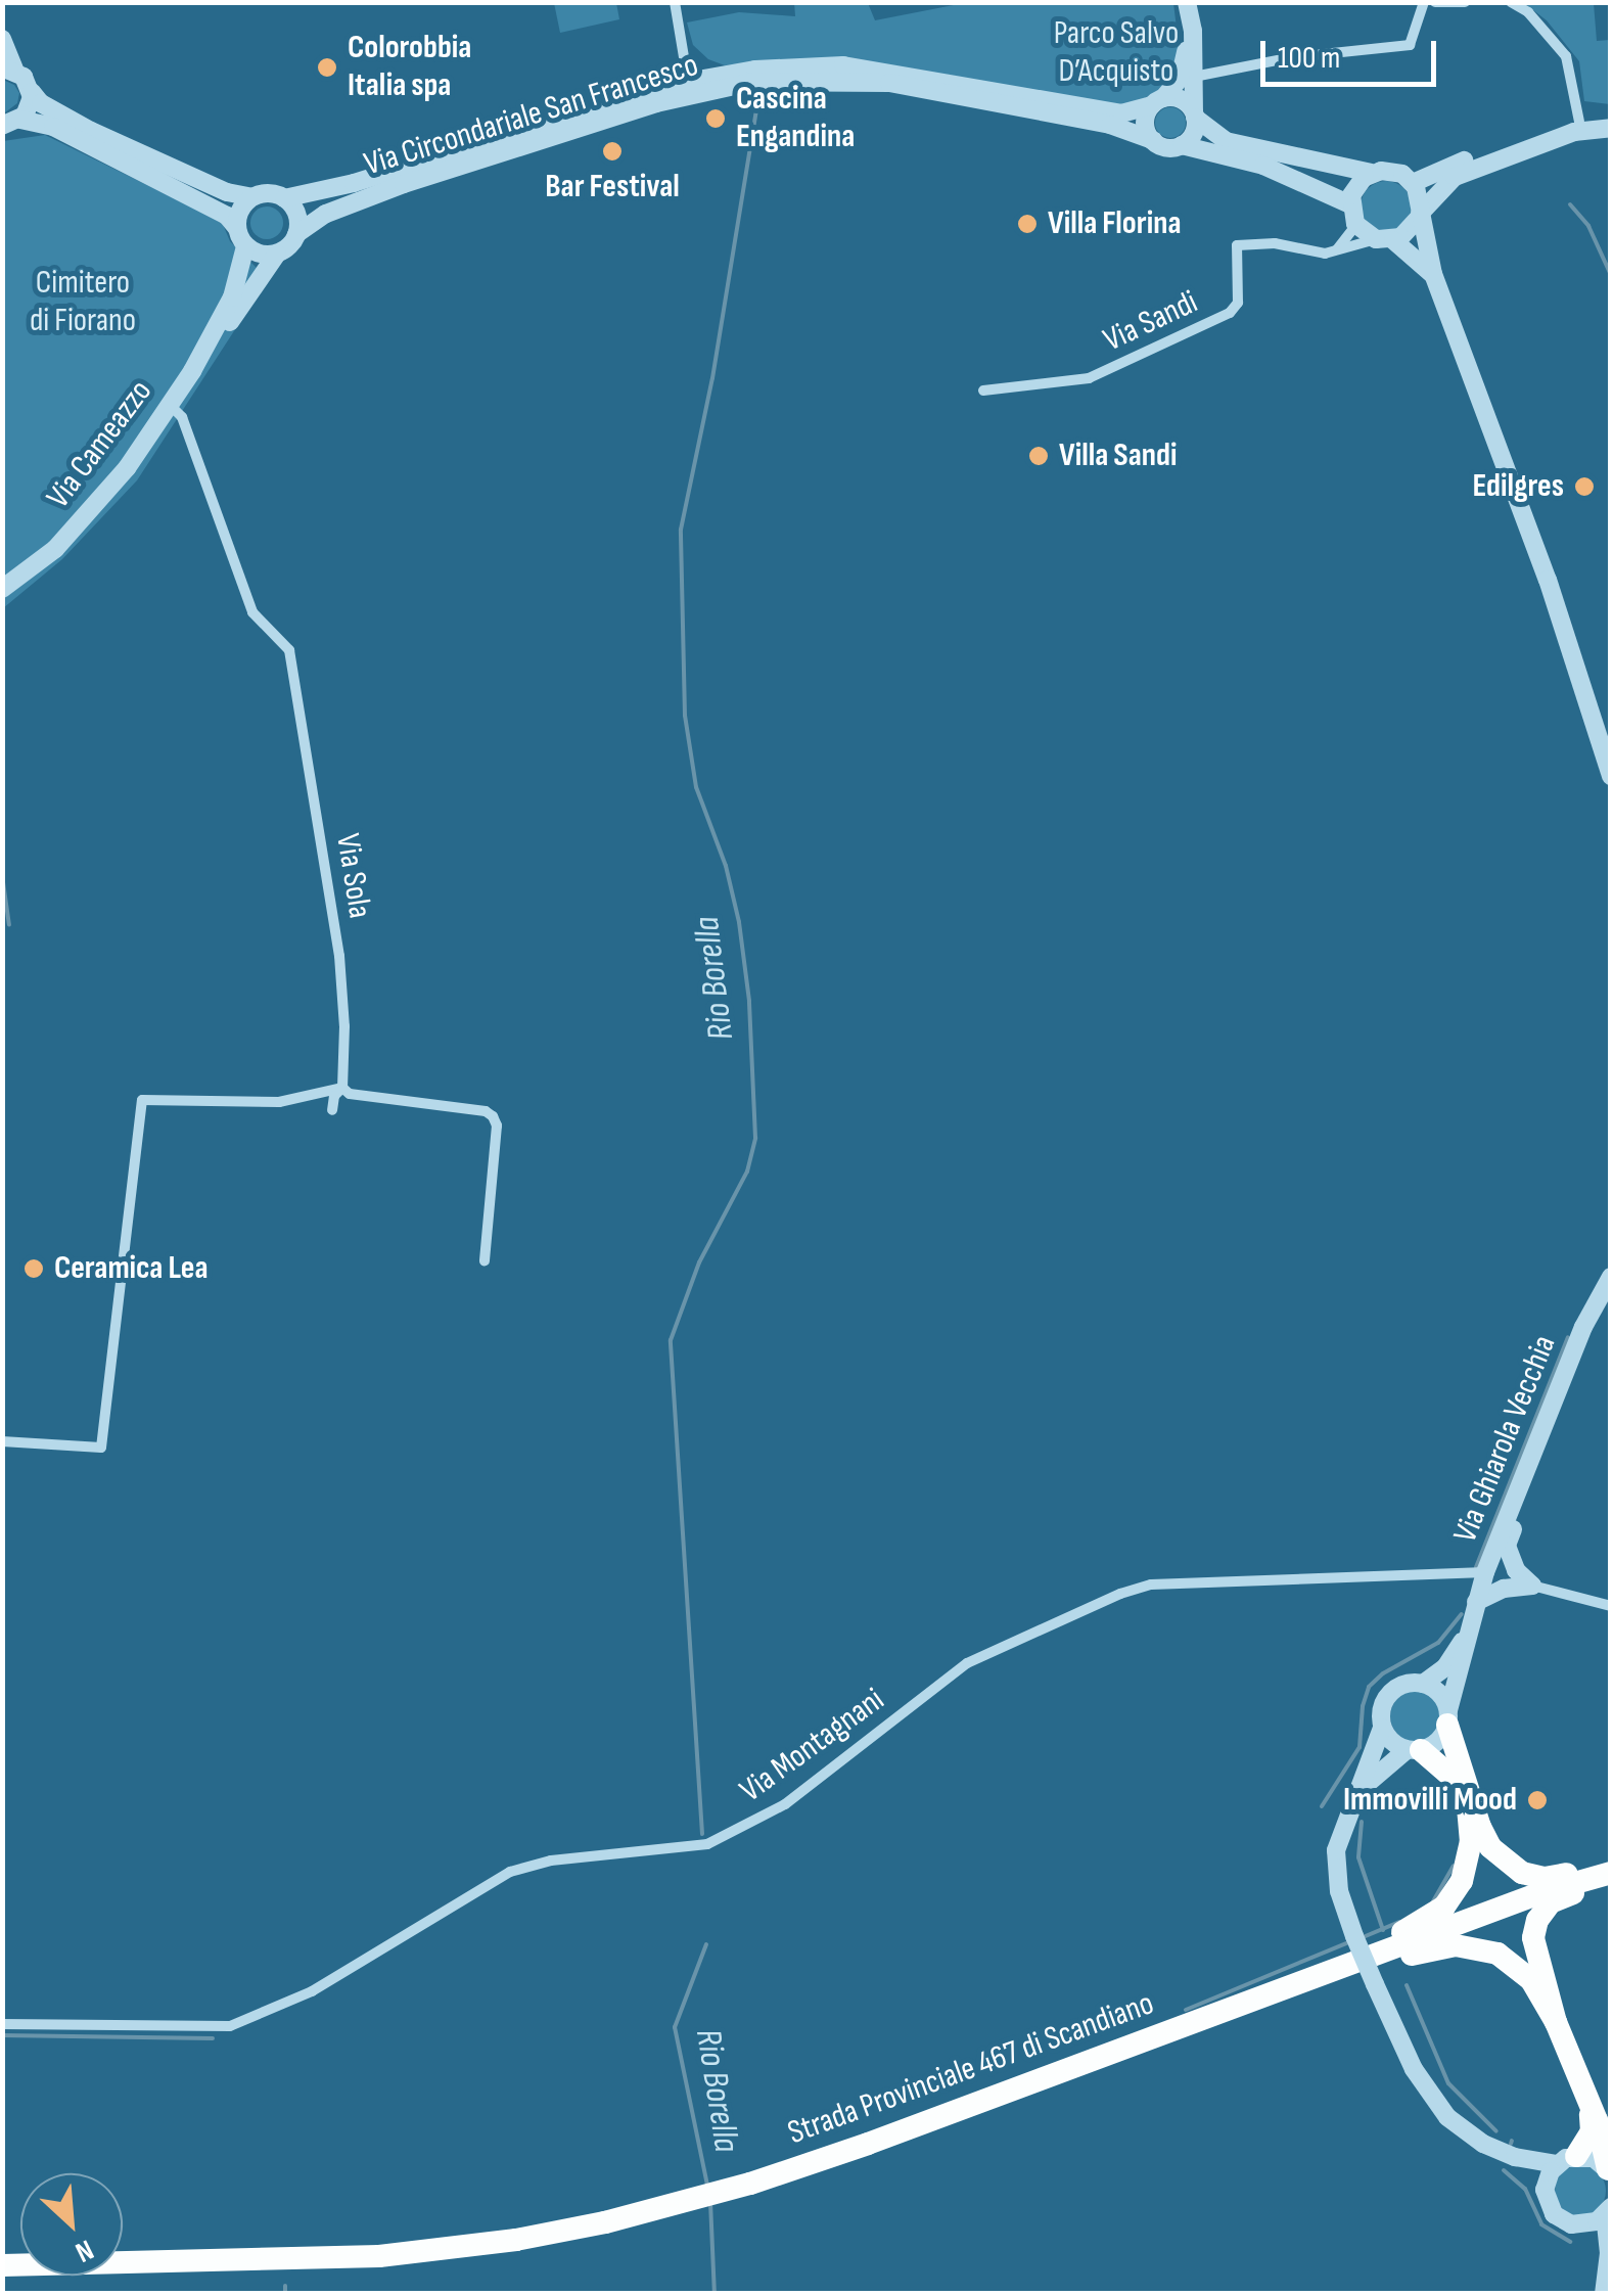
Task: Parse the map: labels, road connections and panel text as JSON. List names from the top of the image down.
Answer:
{
  "streets": {
    "highway": ["Strada Provinciale 467 di Scandiano"],
    "street": [
      "Via Circondariale San Francesco",
      "Via Sandi",
      "Via Cameazzo",
      "Via Sola",
      "Via Ghiarola Vecchia",
      "Via Montagnani"
    ]
  },
  "crossings": [
    ["Via Circondariale San Francesco", "Via Cameazzo"],
    ["Via Cameazzo", "Via Sola"],
    ["Via Ghiarola Vecchia", "Via Montagnani"]
  ],
  "water": ["Rio Borella"],
  "parks": ["Parco Salvo D’Acquisto", "Cimitero di Fiorano"],
  "places": [
    "Colorobbia Italia spa",
    "Cascina Engandina",
    "Bar Festival",
    "Villa Florina",
    "Villa Sandi",
    "Edilgres",
    "Ceramica Lea",
    "Immovilli Mood"
  ],
  "scale_bar": "100 m",
  "north": "bottom right"
}
